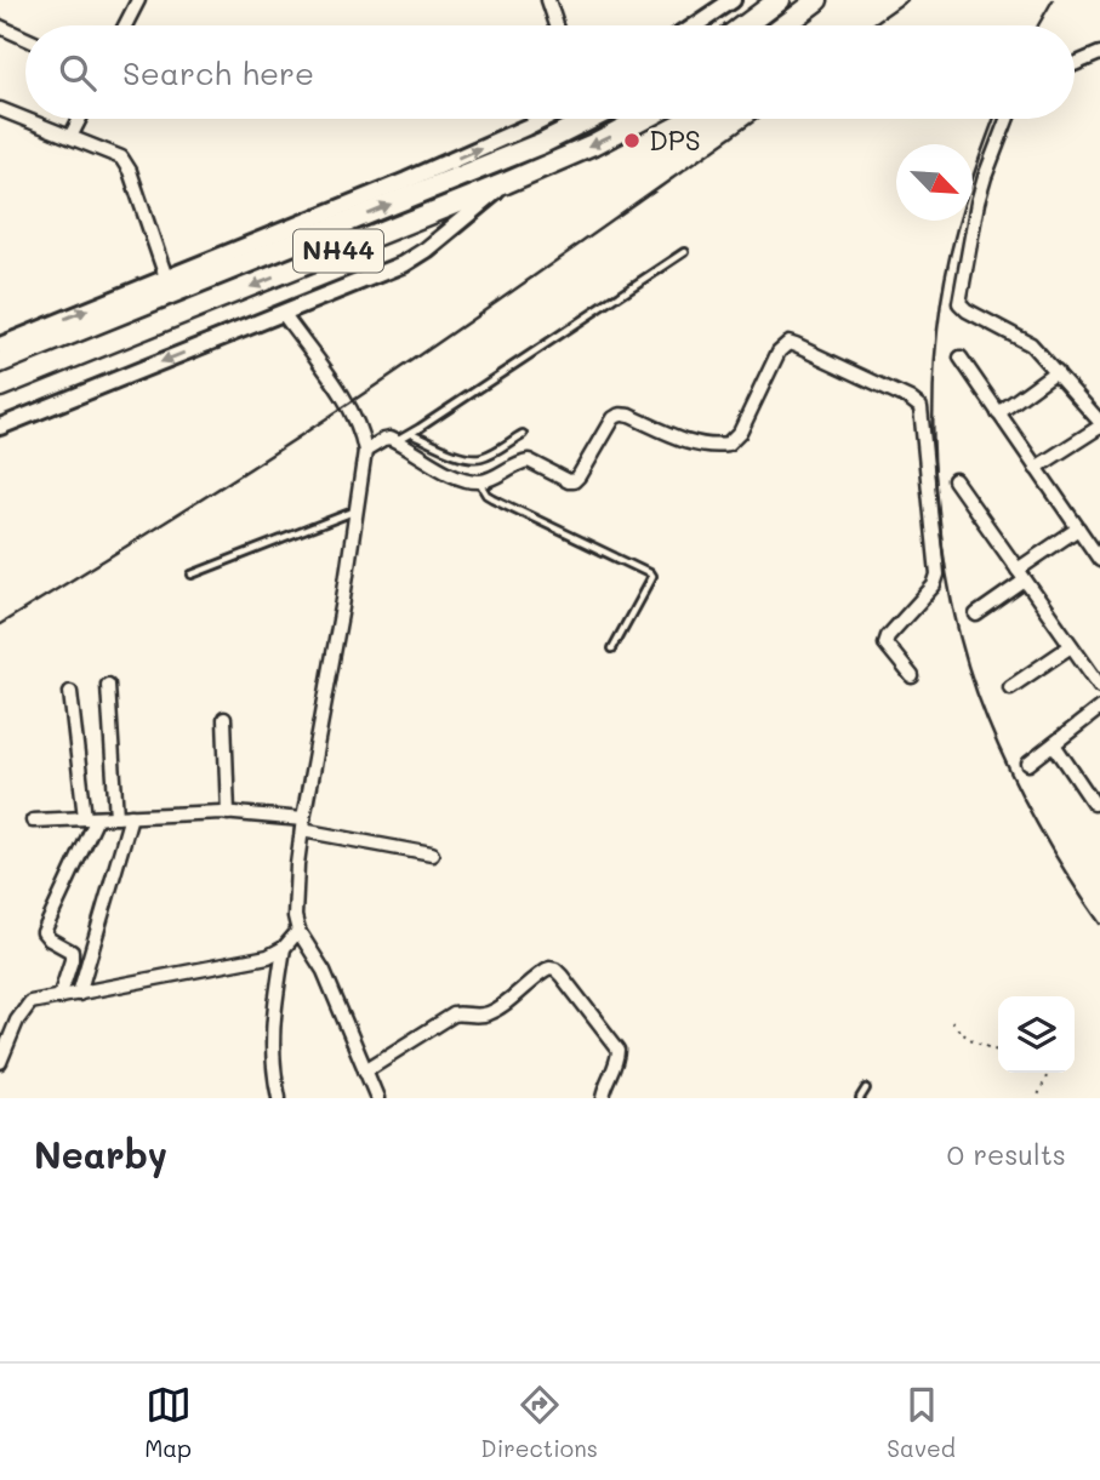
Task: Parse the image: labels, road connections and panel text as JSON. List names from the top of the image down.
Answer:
{
  "streets": {
    "highway": ["NH44"]
  },
  "places": ["DPS"],
  "north": "bottom right",
  "page": {
    "search": "Search here",
    "heading": ["Nearby", "0 results"],
    "nav": ["Map", "Directions", "Saved"]
  }
}
